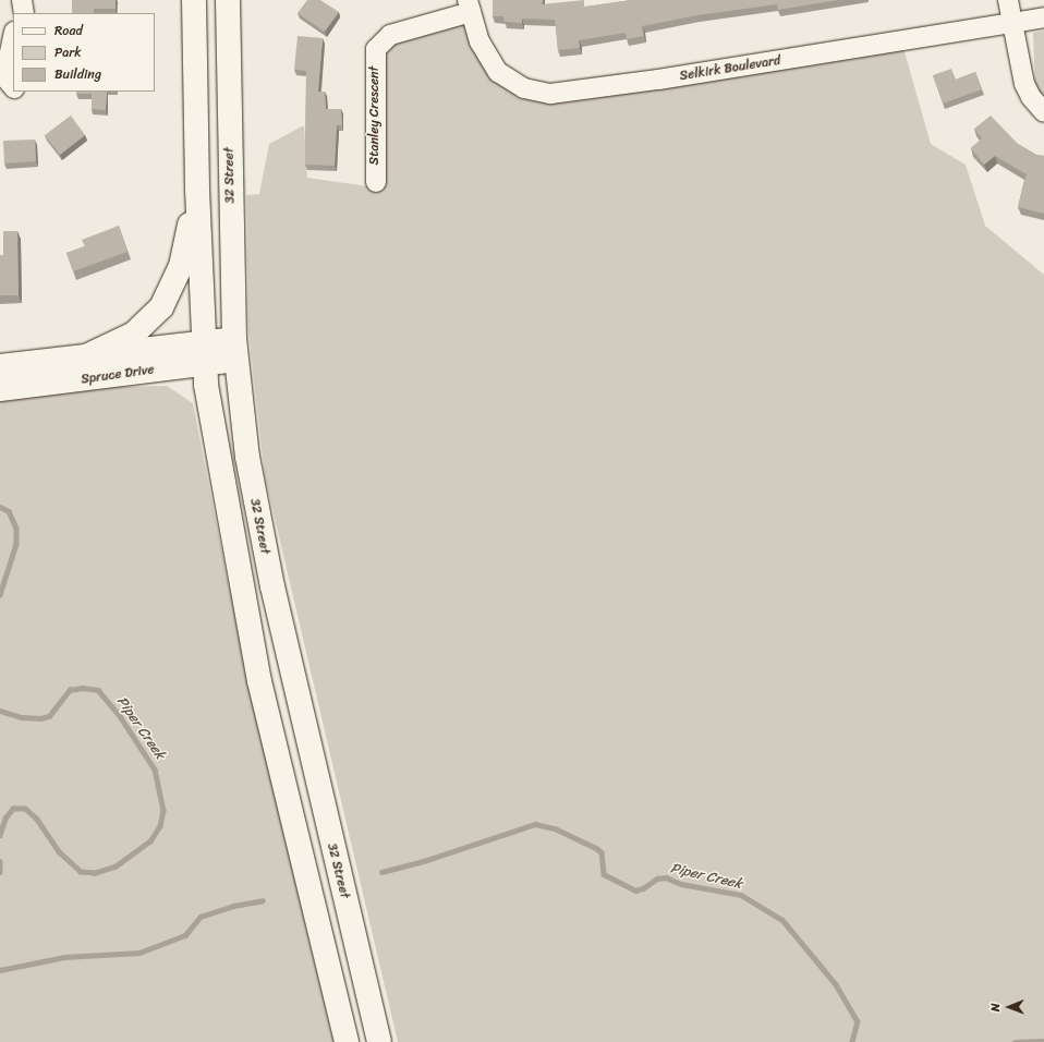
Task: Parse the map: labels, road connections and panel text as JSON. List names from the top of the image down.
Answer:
{
  "streets": {
    "main road": ["32 Street", "Spruce Drive"],
    "street": ["Selkirk Boulevard", "Stanley Crescent"]
  },
  "crossings": [
    ["Selkirk Boulevard", "Stanley Crescent"],
    ["32 Street", "Spruce Drive"]
  ],
  "water": ["Piper Creek"],
  "legend": ["Road", "Park", "Building"],
  "north": "left"
}
